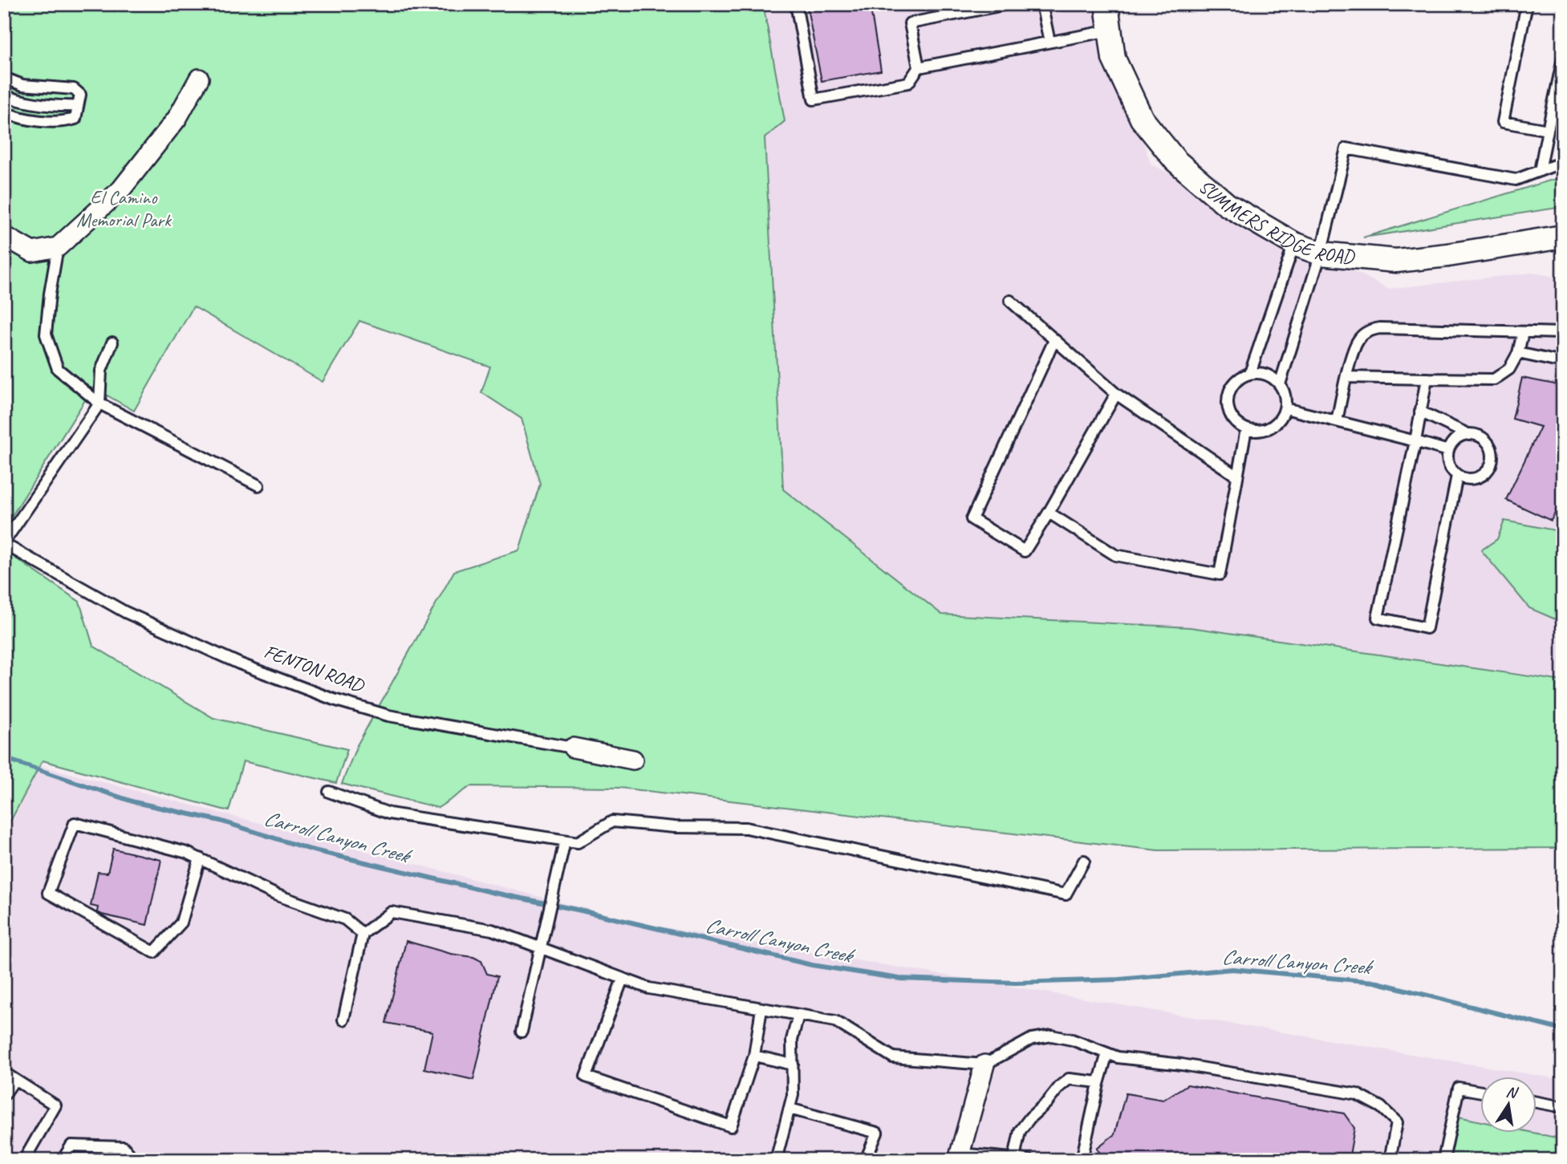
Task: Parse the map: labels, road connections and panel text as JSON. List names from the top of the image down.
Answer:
{
  "streets": {
    "street": ["SUMMERS RIDGE ROAD", "FENTON ROAD"]
  },
  "water": ["Carroll Canyon Creek"],
  "parks": ["El Camino Memorial Park"],
  "north": "top"
}
